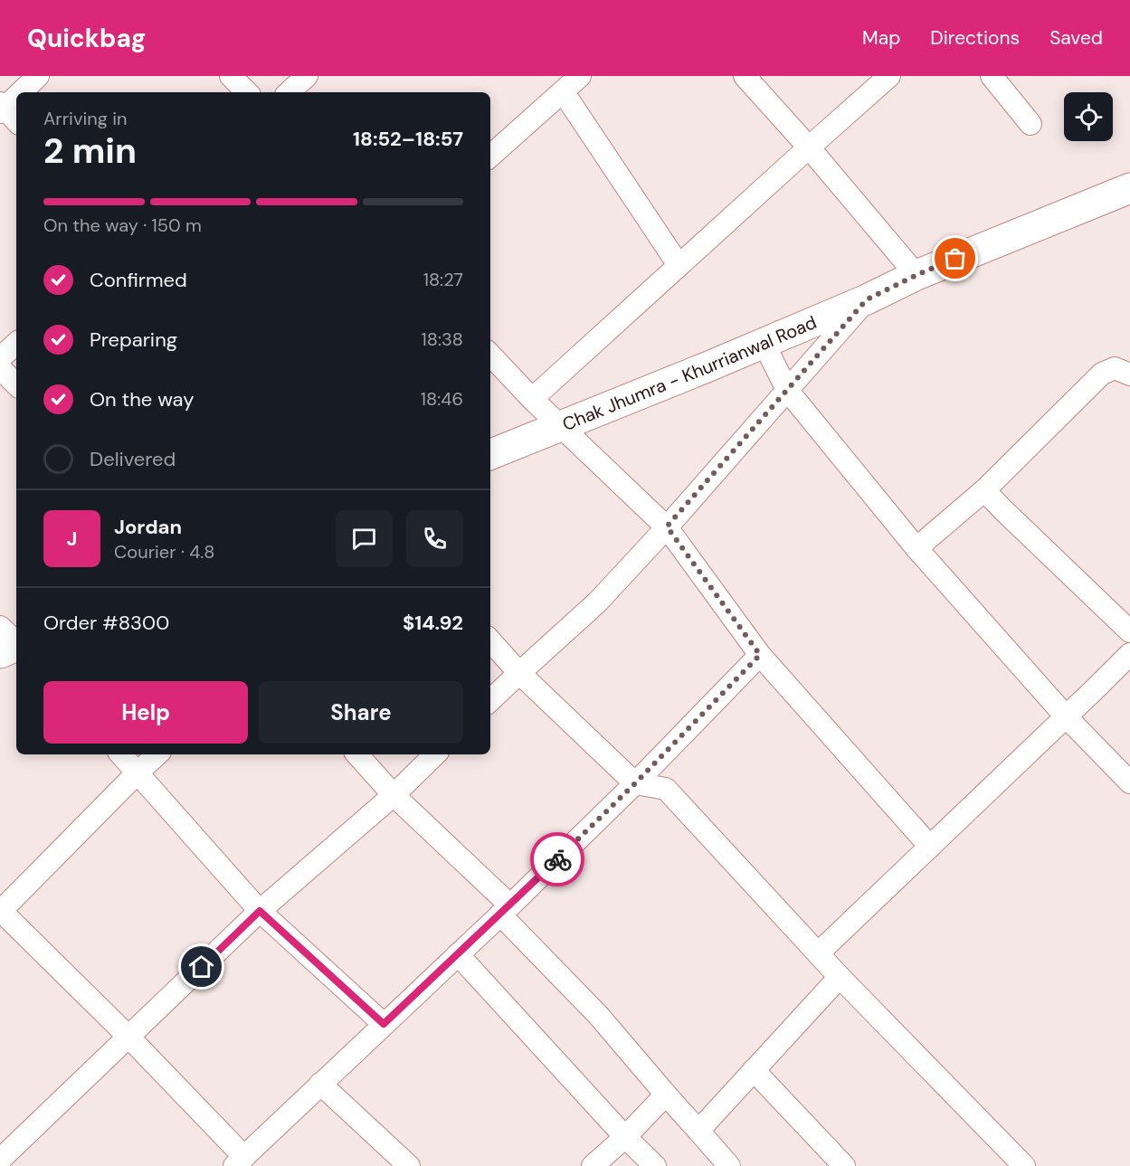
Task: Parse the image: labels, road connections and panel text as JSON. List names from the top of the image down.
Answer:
{
  "streets": {
    "main road": ["Chak Jhumra - Khurrianwal Road"]
  },
  "page": {
    "header": "Quickbag",
    "nav": ["Map", "Directions", "Saved"],
    "heading": ["2 min", "Arriving in", "18:52–18:57"],
    "panel": [
      "Jordan",
      "Courier · 4.8",
      "Order #8300",
      "$14.92"
    ],
    "bar": "On the way · 150 m",
    "list": [
      ["Confirmed", "18:27"],
      ["Preparing", "18:38"],
      ["On the way", "18:46"],
      "Delivered"
    ],
    "round": "J",
    "buttons": ["Help", "Share"]
  }
}
